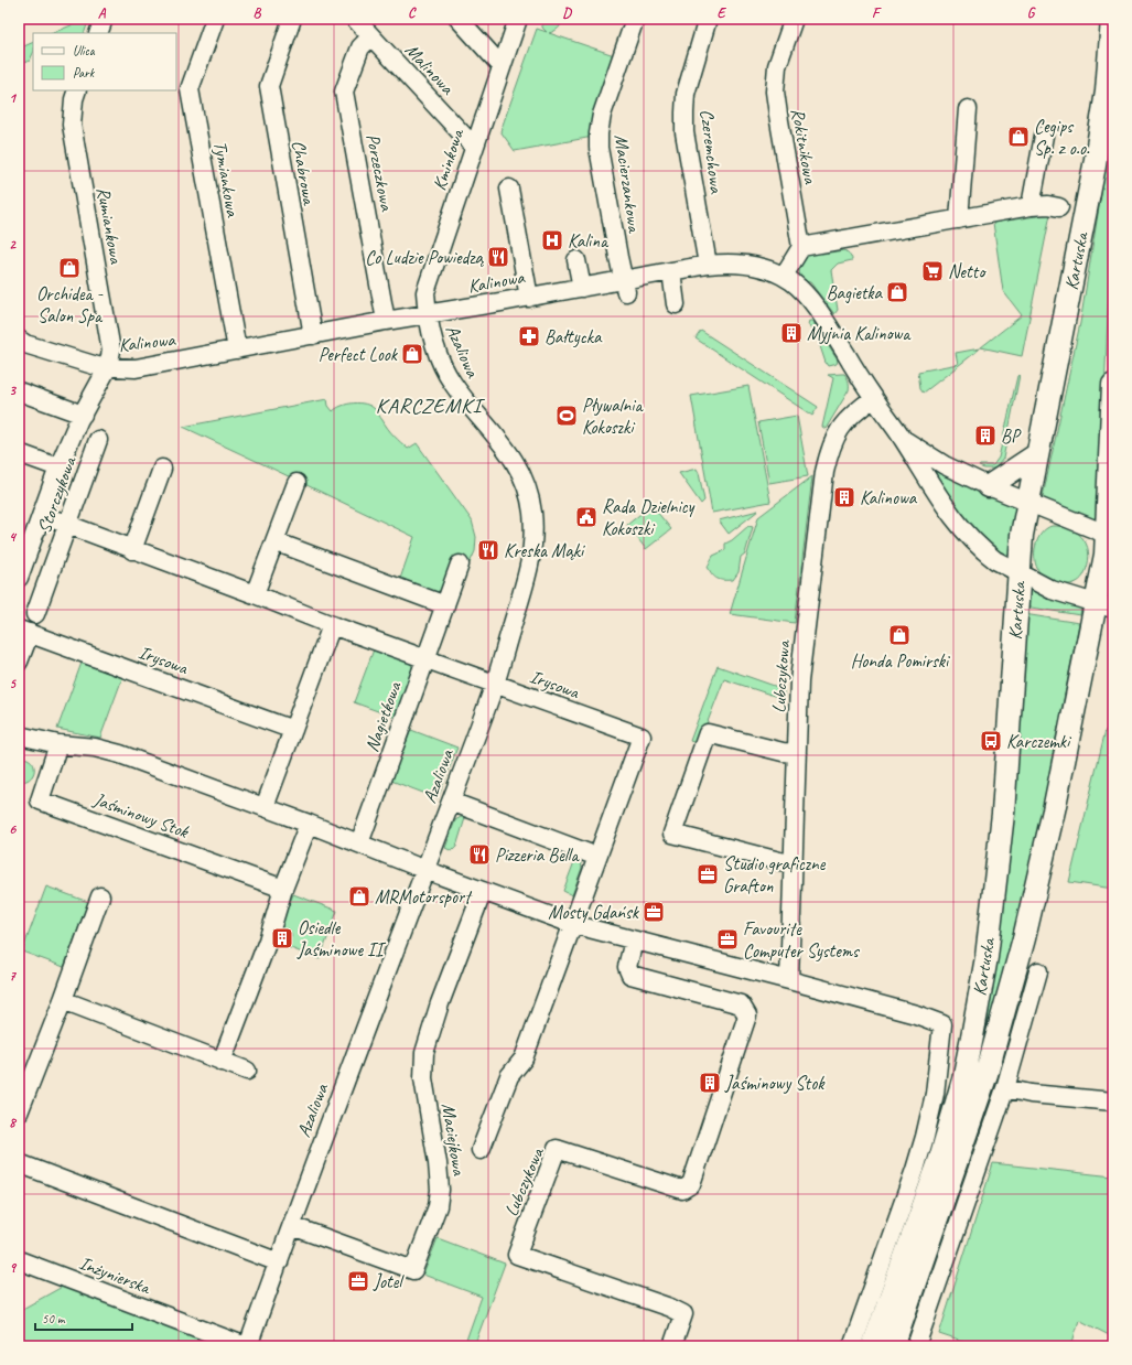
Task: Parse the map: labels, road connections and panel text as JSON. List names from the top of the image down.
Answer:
{
  "streets": {
    "main road": ["Kartuska"],
    "street": [
      "Malinowa",
      "Rokitnikowa",
      "Czeremchowa",
      "Kminkowa",
      "Chabrowa",
      "Porzeczkowa",
      "Tymiankowa",
      "Macierzankowa",
      "Rumiankowa",
      "Kalinowa",
      "Azaliowa",
      "Storczykowa",
      "Irysowa",
      "Lubczykowa",
      "Nagietkowa",
      "Jaśminowy Stok",
      "Maciejkowa",
      "Inżynierska"
    ]
  },
  "crossings": [
    ["Malinowa", "Kminkowa"],
    ["Malinowa", "Porzeczkowa"],
    ["Czeremchowa", "Kalinowa"],
    ["Kminkowa", "Kalinowa"],
    ["Kminkowa", "Azaliowa"],
    ["Chabrowa", "Kalinowa"],
    ["Porzeczkowa", "Kalinowa"],
    ["Tymiankowa", "Kalinowa"],
    ["Macierzankowa", "Kalinowa"],
    ["Rumiankowa", "Kalinowa"],
    ["Rumiankowa", "Storczykowa"],
    ["Kartuska", "Kalinowa"],
    ["Kalinowa", "Azaliowa"],
    ["Kalinowa", "Storczykowa"],
    ["Kalinowa", "Lubczykowa"],
    ["Azaliowa", "Irysowa"],
    ["Azaliowa", "Maciejkowa"],
    ["Azaliowa", "Inżynierska"],
    ["Storczykowa", "Irysowa"],
    ["Irysowa", "Nagietkowa"]
  ],
  "districts": ["KARCZEMKI"],
  "places": {
    "shop": [
      "Cegips Sp. z o.o.",
      "Orchidea - Salon Spa",
      "Bagietka",
      "Perfect Look",
      "Honda Pomirski",
      "MRMotorsport"
    ],
    "hospital": ["Kalina"],
    "restaurant": ["Co Ludzie Powiedzą", "Kreska Mąki", "Pizzeria Bella"],
    "supermarket": ["Netto"],
    "building": [
      "Myjnia Kalinowa",
      "BP",
      "Kalinowa",
      "Osiedle Jaśminowe II",
      "Jaśminowy Stok"
    ],
    "pharmacy": ["Bałtycka"],
    "sports": ["Pływalnia Kokoszki"],
    "public building": ["Rada Dzielnicy Kokoszki"],
    "bus stop": ["Karczemki"],
    "office": [
      "Studio graficzne Grafton",
      "Mosty Gdańsk",
      "Favourite Computer Systems",
      "Jotel"
    ]
  },
  "legend": ["Ulica", "Park"],
  "scale_bar": "50 m",
  "grid": {
    "columns": [
      "A",
      "B",
      "C",
      "D",
      "E",
      "F",
      "G"
    ],
    "rows": [
      "1",
      "2",
      "3",
      "4",
      "5",
      "6",
      "7",
      "8",
      "9"
    ]
  }
}
